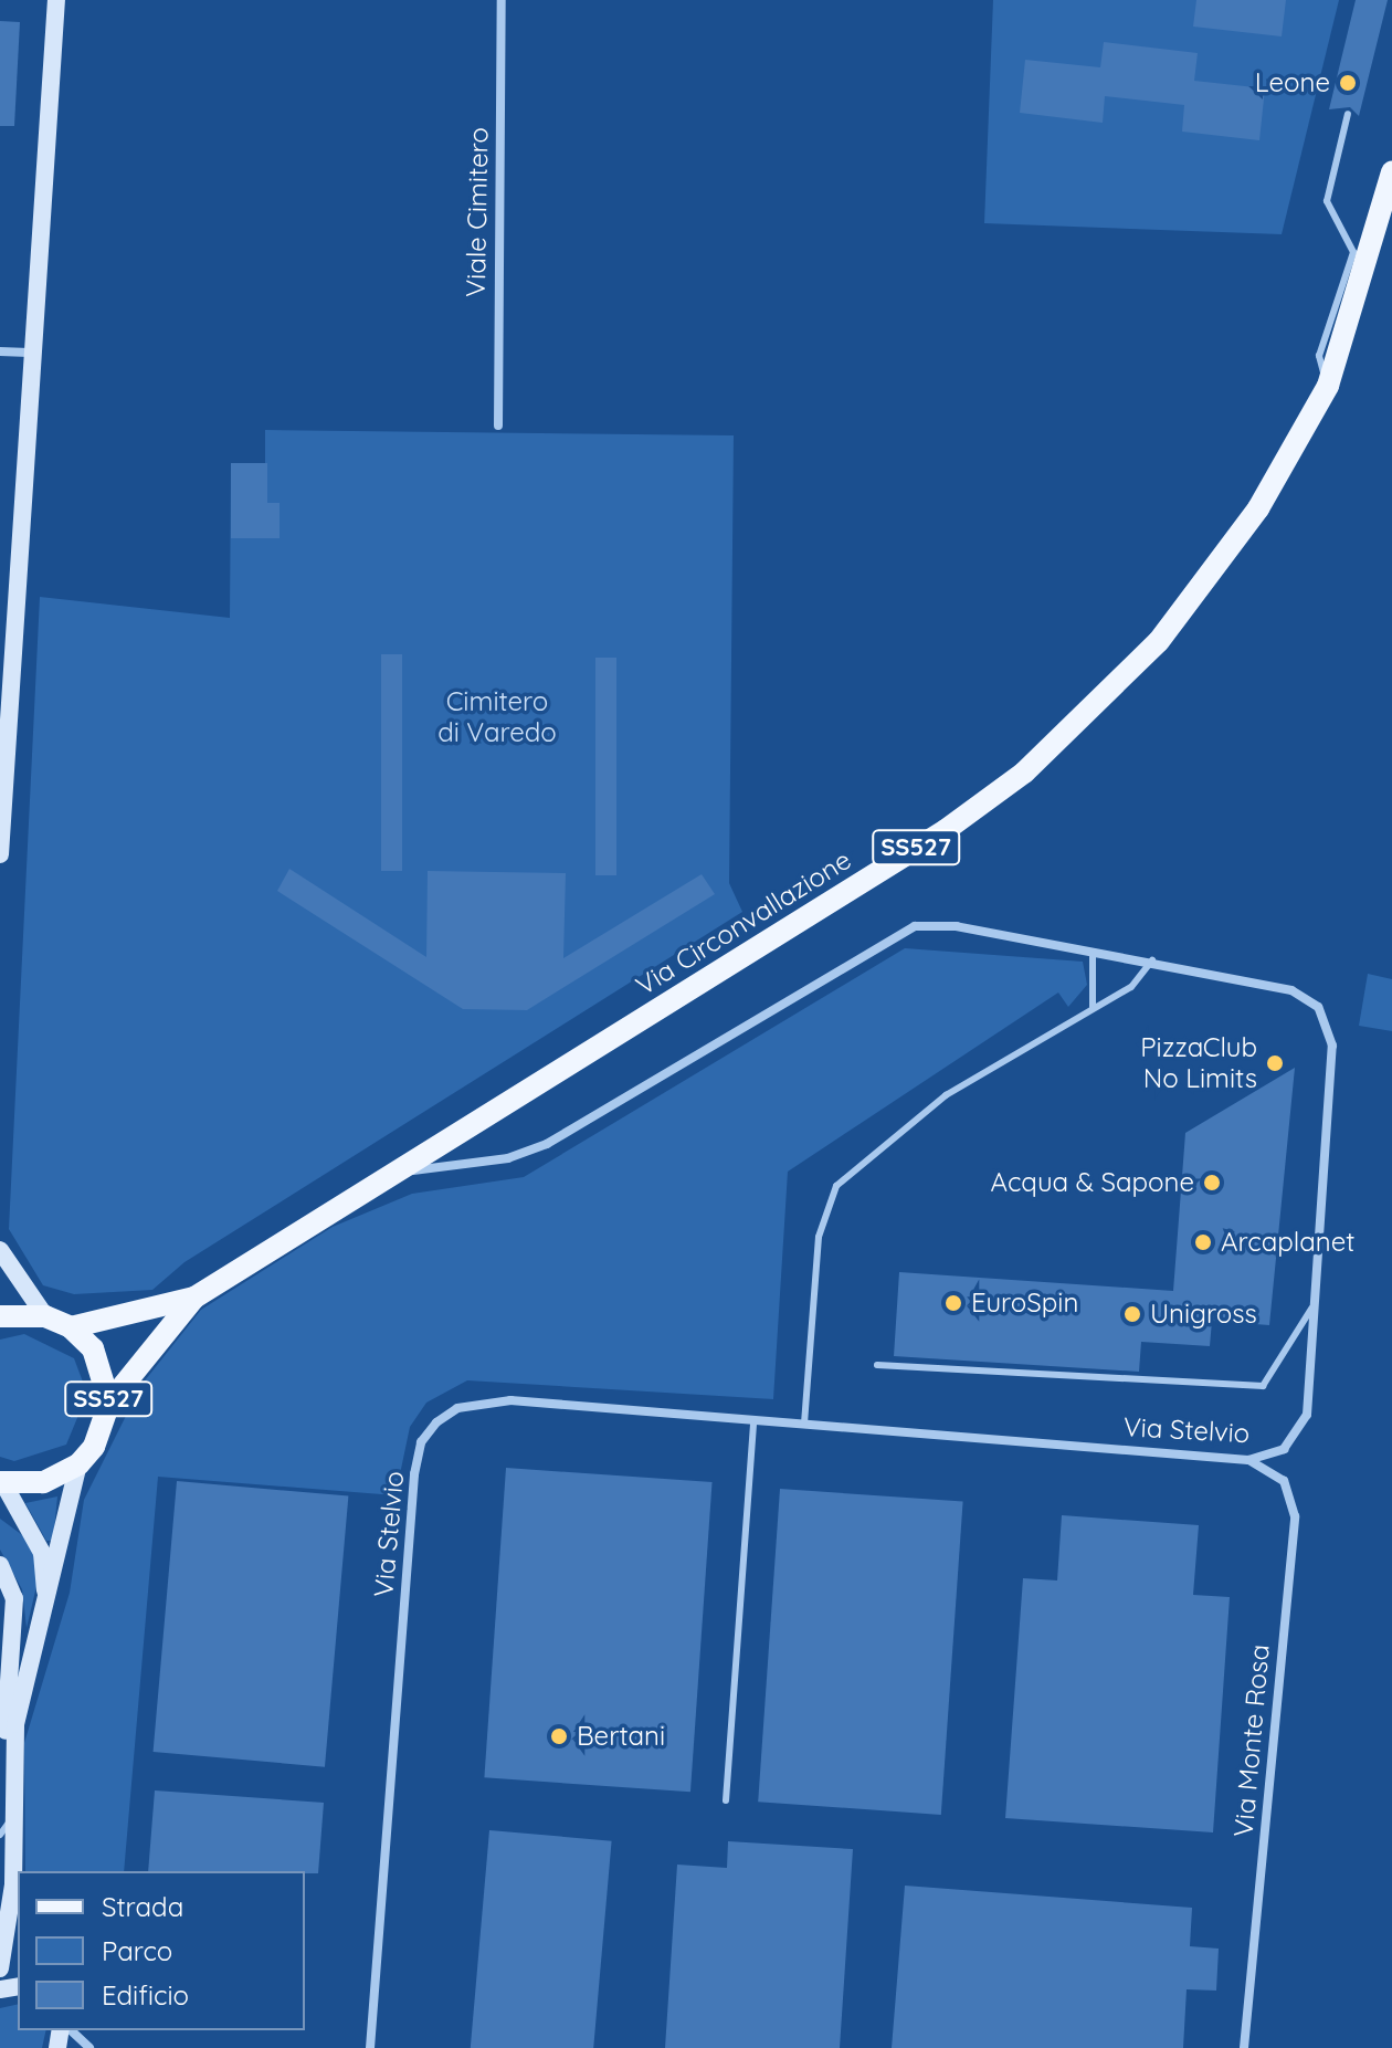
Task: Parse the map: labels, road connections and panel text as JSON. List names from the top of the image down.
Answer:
{
  "streets": {
    "main road": ["SS527", "Via Circonvallazione"],
    "street": ["Viale Cimitero", "Via Stelvio", "Via Monte Rosa"]
  },
  "crossings": [
    ["SS527", "Via Circonvallazione"],
    ["Via Circonvallazione", "Via Stelvio"],
    ["Via Stelvio", "Via Monte Rosa"]
  ],
  "parks": ["Cimitero di Varedo"],
  "places": [
    "Leone",
    "PizzaClub No Limits",
    "Acqua & Sapone",
    "Arcaplanet",
    "EuroSpin",
    "Unigross",
    "Bertani"
  ],
  "legend": ["Strada", "Parco", "Edificio"]
}
